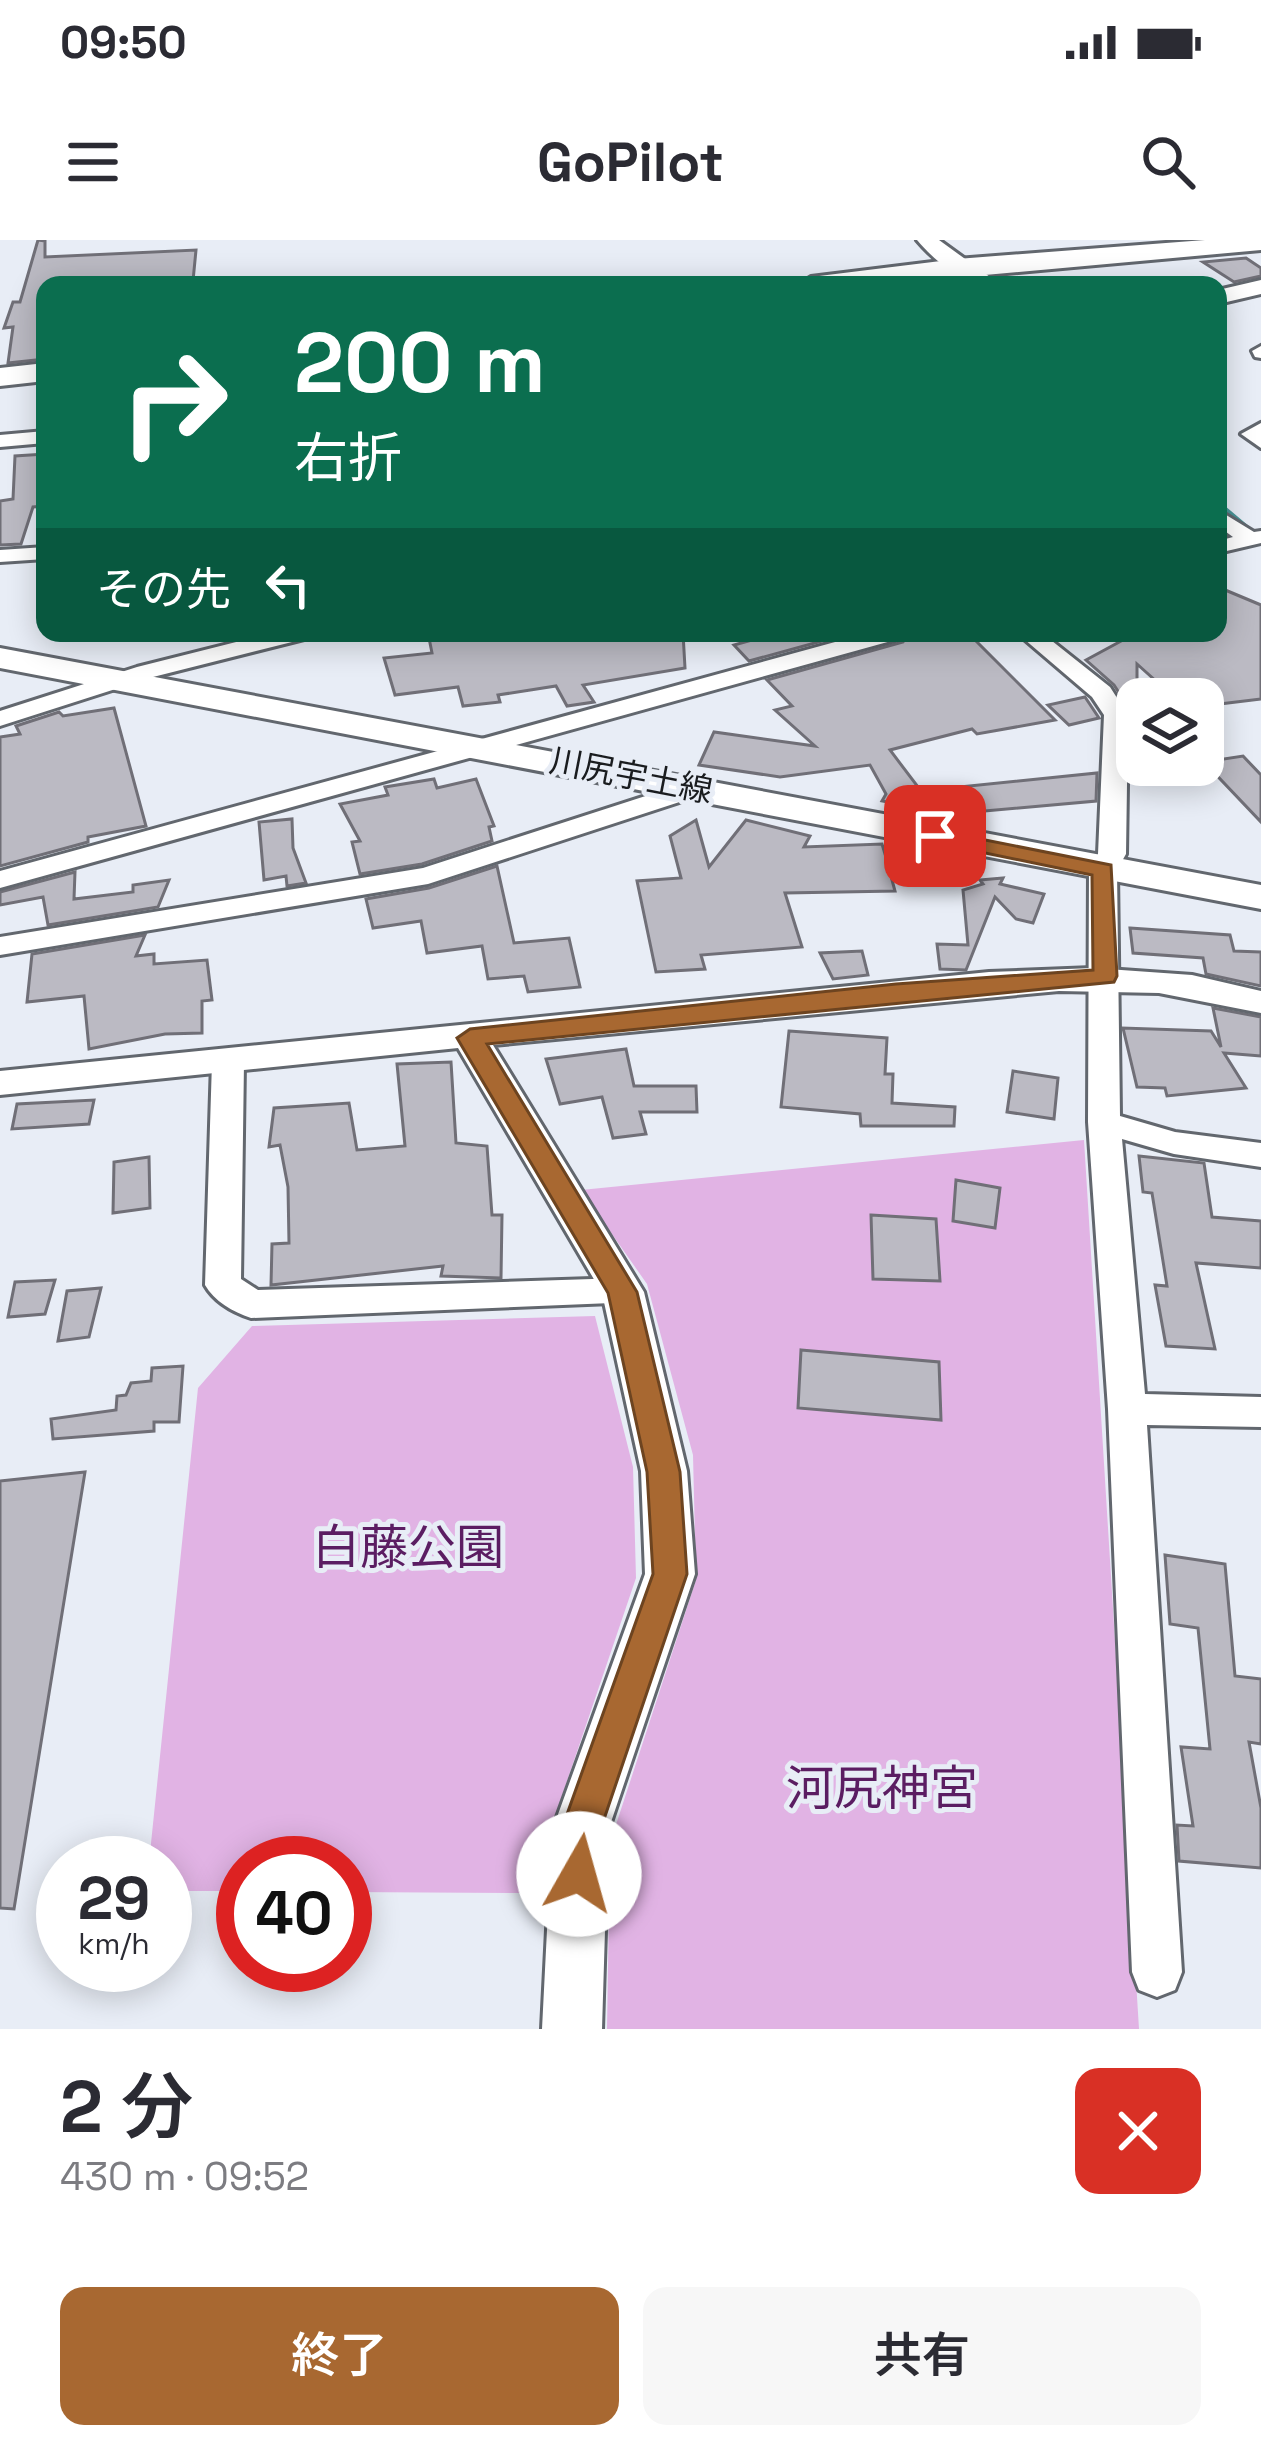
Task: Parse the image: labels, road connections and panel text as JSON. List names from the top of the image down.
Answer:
{
  "streets": {
    "main road": ["川尻宇土線"]
  },
  "parks": ["白藤公園", "河尻神宮"],
  "page": {
    "status": "09:50",
    "header": "GoPilot",
    "turn": ["200 m", "右折"],
    "then": "その先",
    "speed": "29 km/h",
    "limit": "40",
    "heading": ["2 分", "430 m · 09:52"],
    "buttons": ["終了", "共有"]
  }
}
